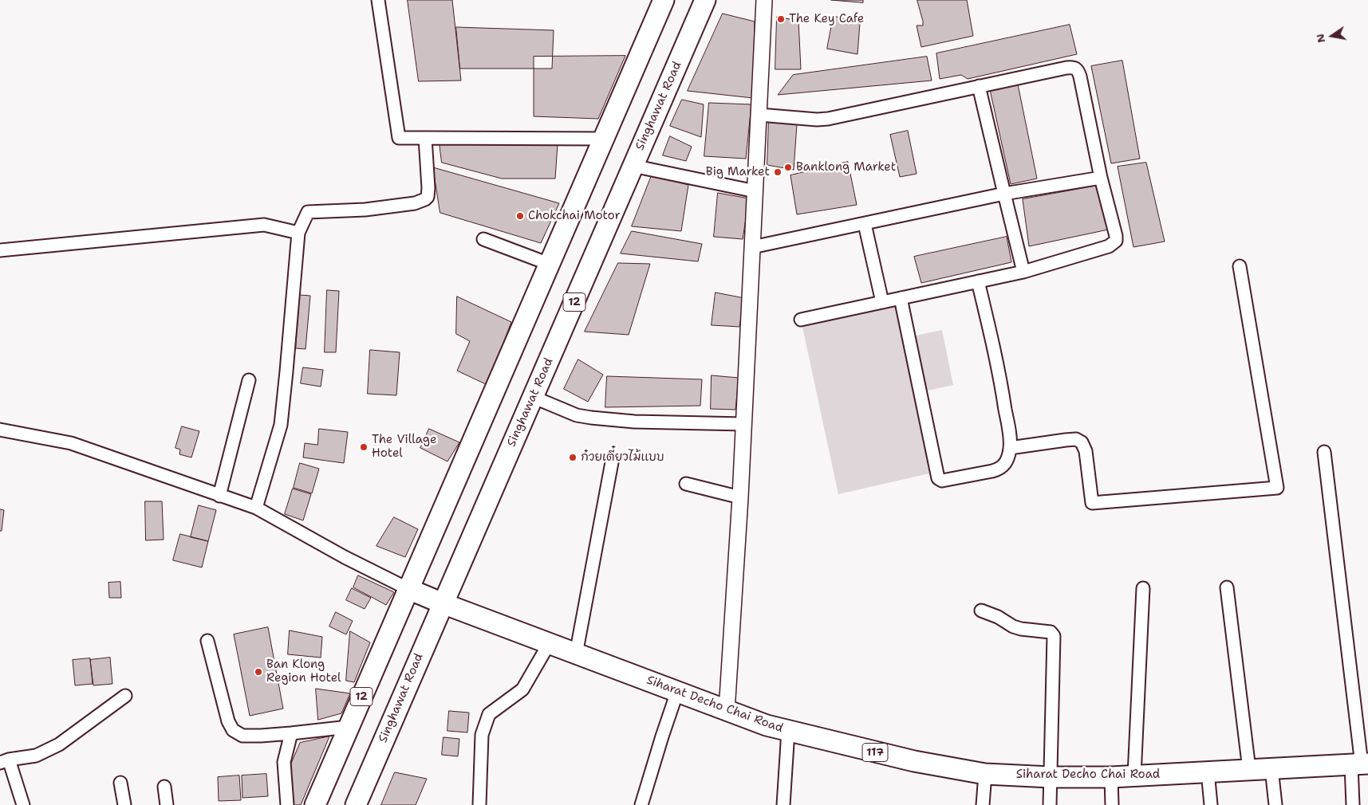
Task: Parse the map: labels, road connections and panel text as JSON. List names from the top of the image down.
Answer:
{
  "streets": {
    "main road": [
      "Singhawat Road",
      "12",
      "Siharat Decho Chai Road",
      "117"
    ]
  },
  "crossings": [
    ["Singhawat Road", "Siharat Decho Chai Road"],
    ["12", "Siharat Decho Chai Road"]
  ],
  "places": [
    "The Key Cafe",
    "Banklong Market",
    "Big Market",
    "Chokchai Motor",
    "The Village Hotel",
    "ก๋วยเตี๋ยวไม้แบบ",
    "Ban Klong Region Hotel"
  ],
  "north": "left"
}
